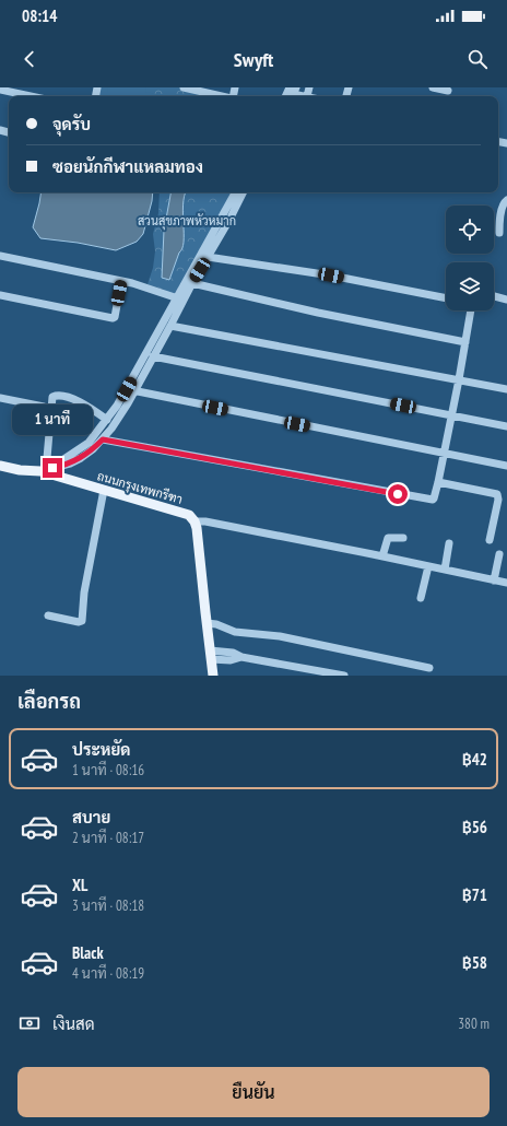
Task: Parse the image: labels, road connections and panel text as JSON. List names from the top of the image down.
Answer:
{
  "streets": {
    "main road": ["ถนนกรุงเทพกรีฑา"]
  },
  "parks": ["สวนสุขภาพหัวหมาก"],
  "page": {
    "status": "08:14",
    "header": "Swyft",
    "banner": ["จุดรับ", "ซอยนักกีฬาแหลมทอง"],
    "bubble": "1 นาที",
    "heading": "เลือกรถ",
    "list": [
      {
        "name": "ประหยัด",
        "note": "1 นาที · 08:16",
        "value": "฿42"
      },
      {
        "name": "สบาย",
        "note": "2 นาที · 08:17",
        "value": "฿56"
      },
      {
        "name": "XL",
        "note": "3 นาที · 08:18",
        "value": "฿71"
      },
      {
        "name": "Black",
        "note": "4 นาที · 08:19",
        "value": "฿58"
      }
    ],
    "pay": ["เงินสด", "380 m"],
    "buttons": "ยืนยัน"
  }
}
